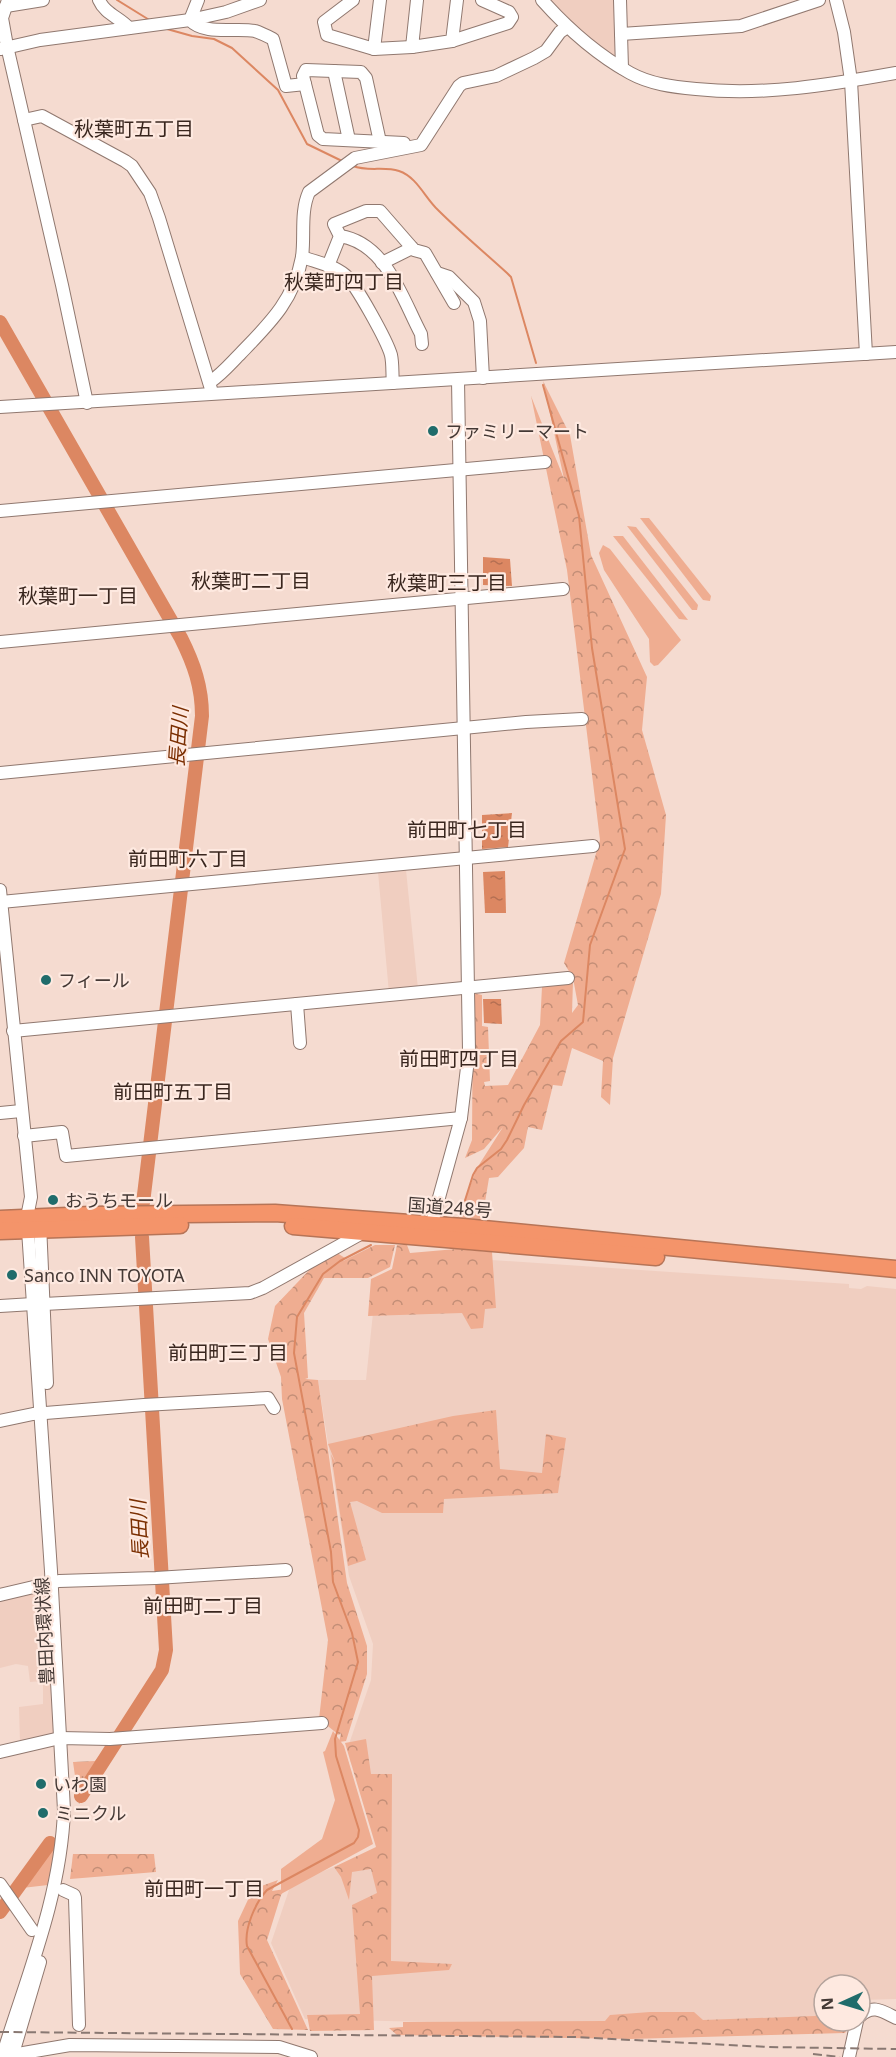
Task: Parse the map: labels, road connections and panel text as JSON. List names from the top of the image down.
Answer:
{
  "streets": {
    "highway": ["国道248号"],
    "street": ["豊田内環状線"]
  },
  "crossings": [
    ["国道248号", "豊田内環状線"]
  ],
  "districts": [
    "秋葉町五丁目",
    "秋葉町四丁目",
    "秋葉町二丁目",
    "秋葉町三丁目",
    "秋葉町一丁目",
    "前田町七丁目",
    "前田町六丁目",
    "前田町四丁目",
    "前田町五丁目",
    "前田町三丁目",
    "前田町二丁目",
    "前田町一丁目"
  ],
  "water": ["長田川"],
  "places": [
    "ファミリーマート",
    "フィール",
    "おうちモール",
    "Sanco INN TOYOTA",
    "いわ園",
    "ミニクル"
  ],
  "north": "left"
}
